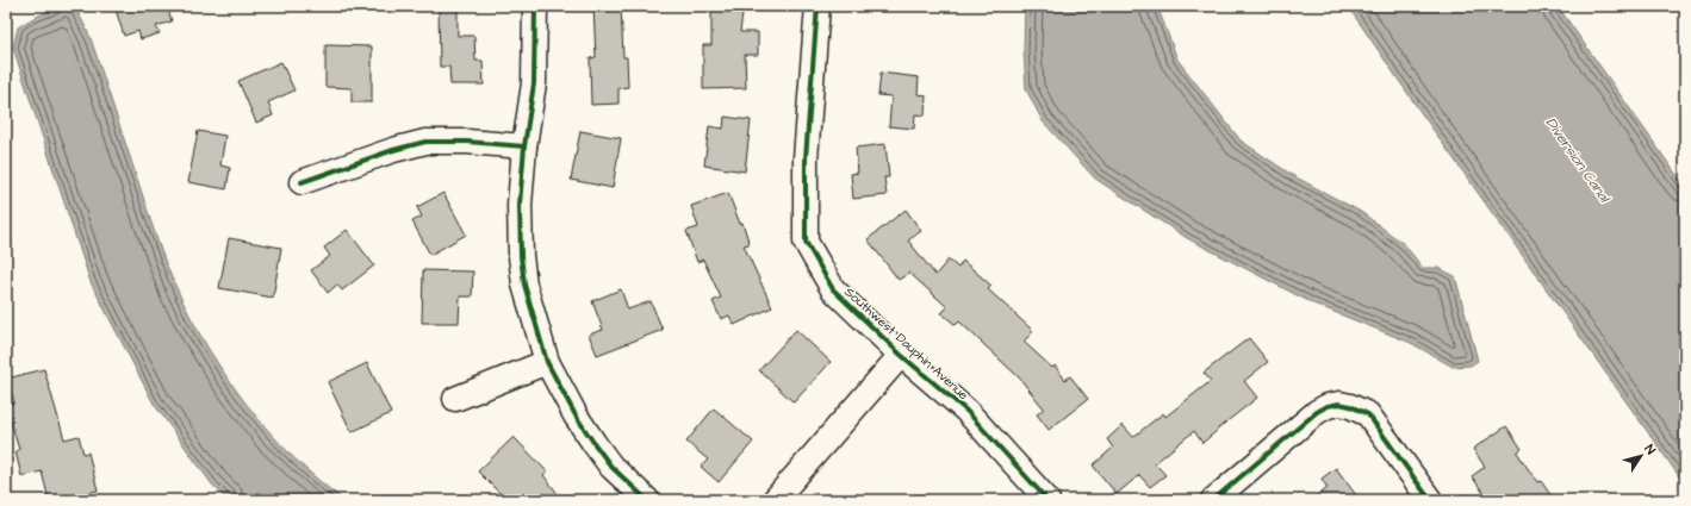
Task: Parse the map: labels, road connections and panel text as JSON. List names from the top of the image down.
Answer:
{
  "streets": {
    "street": ["Southwest Dauphin Avenue"]
  },
  "water": ["Diversion Canal"],
  "north": "top right"
}
